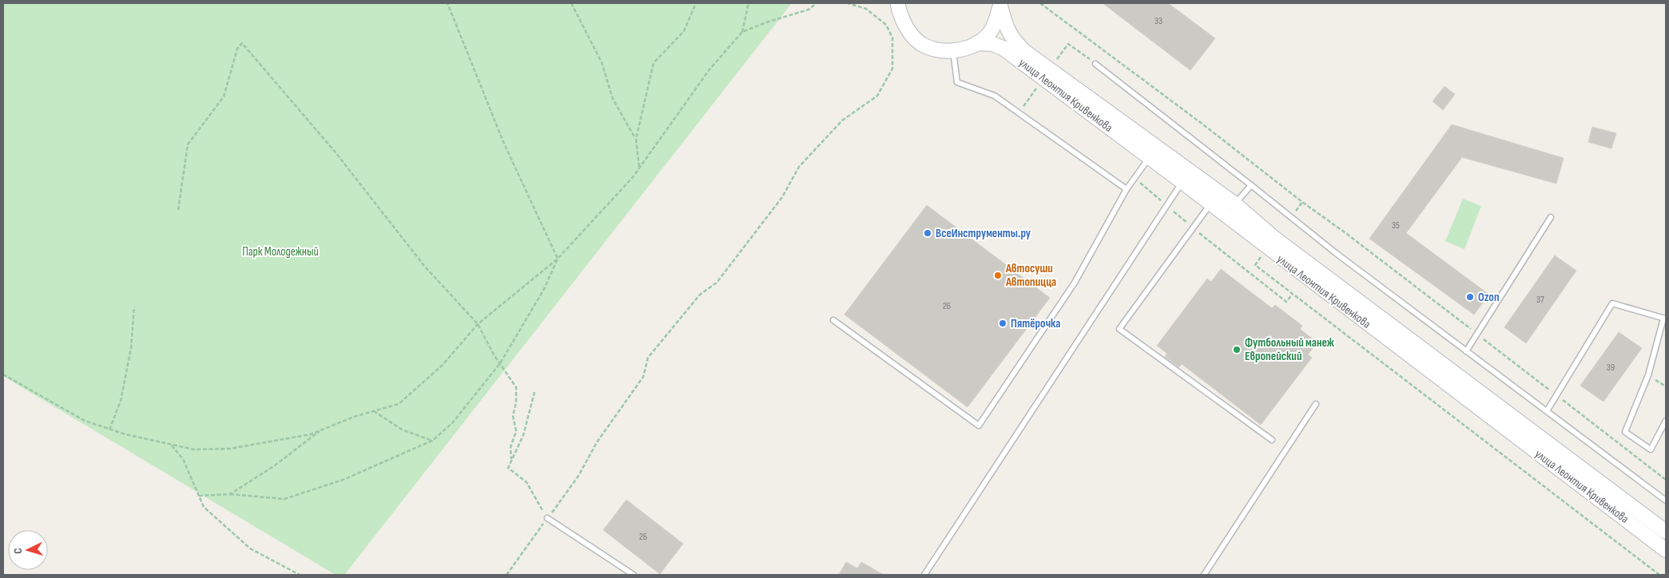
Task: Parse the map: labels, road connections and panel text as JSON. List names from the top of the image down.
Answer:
{
  "streets": {
    "street": ["улица Леонтия Кривенкова"]
  },
  "parks": ["Парк Молодежный"],
  "places": [
    "ВсеИнструменты.ру",
    "Автосуши Автопицца",
    "Ozon",
    "Пятёрочка",
    "Футбольный манеж Европейский"
  ],
  "house_numbers": [
    "33",
    "35",
    "37",
    "26",
    "39",
    "2Б"
  ],
  "north": "left"
}
